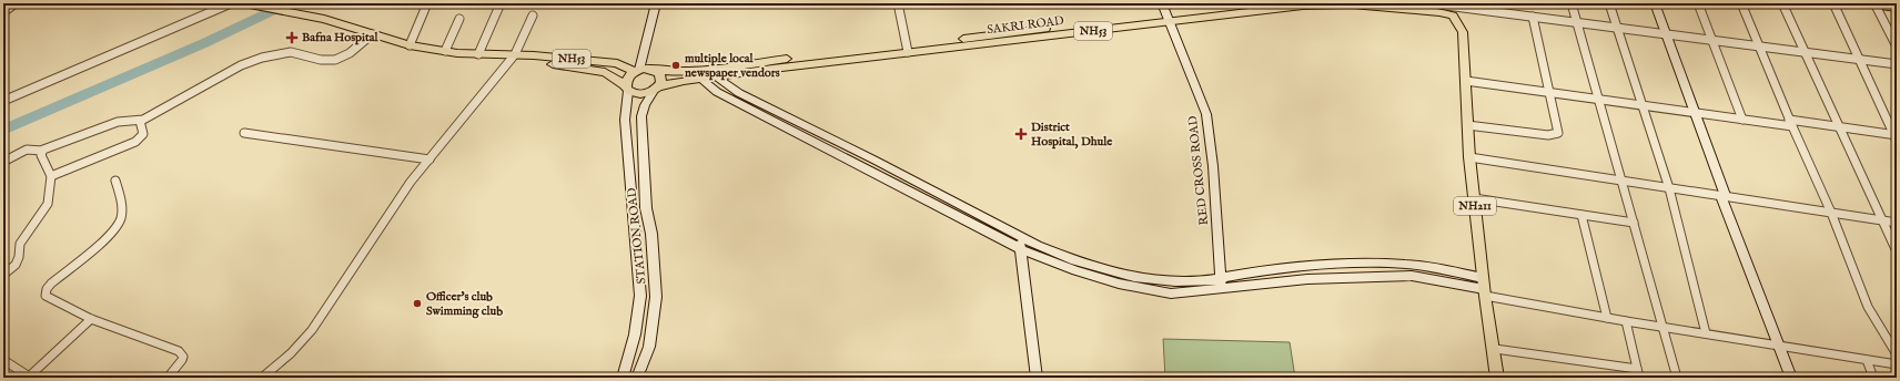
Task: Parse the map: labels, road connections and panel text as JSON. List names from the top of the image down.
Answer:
{
  "streets": {
    "main road": ["NH53", "NH211"],
    "street": ["RED CROSS ROAD", "STATION ROAD"]
  },
  "crossings": [
    ["NH53", "STATION ROAD"]
  ],
  "places": {
    "health": ["Bafna Hospital", "District Hospital, Dhule"],
    "other": ["multiple local newspaper vendors", "Officer's club Swimming club"]
  }
}
